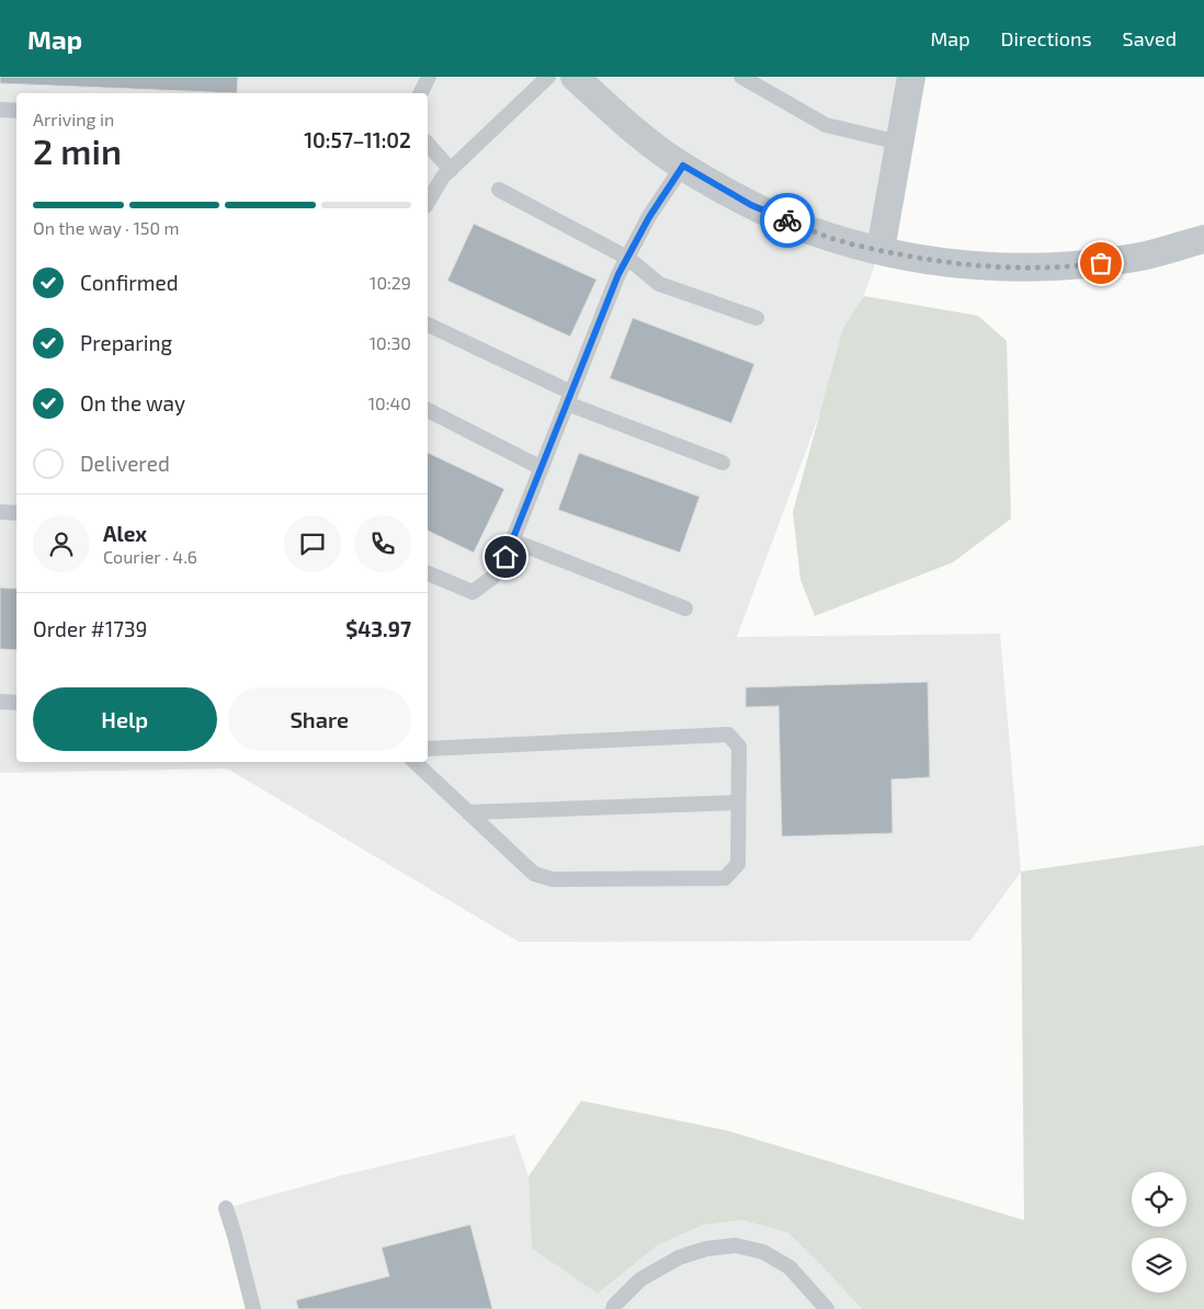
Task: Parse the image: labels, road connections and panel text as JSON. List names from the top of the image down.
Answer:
{
  "page": {
    "header": "Map",
    "nav": ["Map", "Directions", "Saved"],
    "heading": ["2 min", "Arriving in", "10:57–11:02"],
    "panel": [
      "Alex",
      "Courier · 4.6",
      "Order #1739",
      "$43.97"
    ],
    "bar": "On the way · 150 m",
    "list": [
      ["Confirmed", "10:29"],
      ["Preparing", "10:30"],
      ["On the way", "10:40"],
      "Delivered"
    ],
    "buttons": ["Help", "Share"]
  }
}
